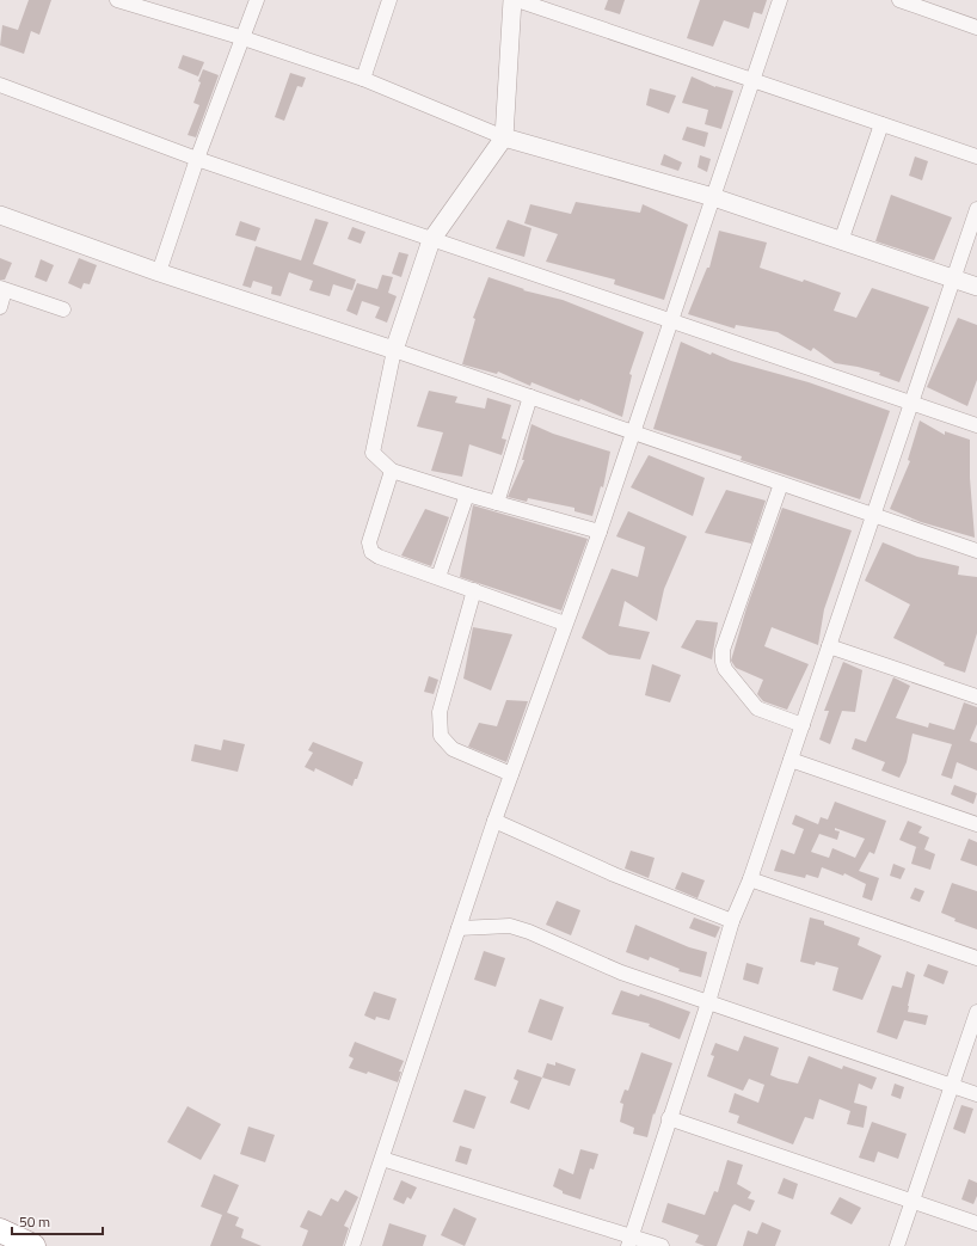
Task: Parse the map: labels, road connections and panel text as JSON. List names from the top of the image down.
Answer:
{
  "scale_bar": "50 m"
}
